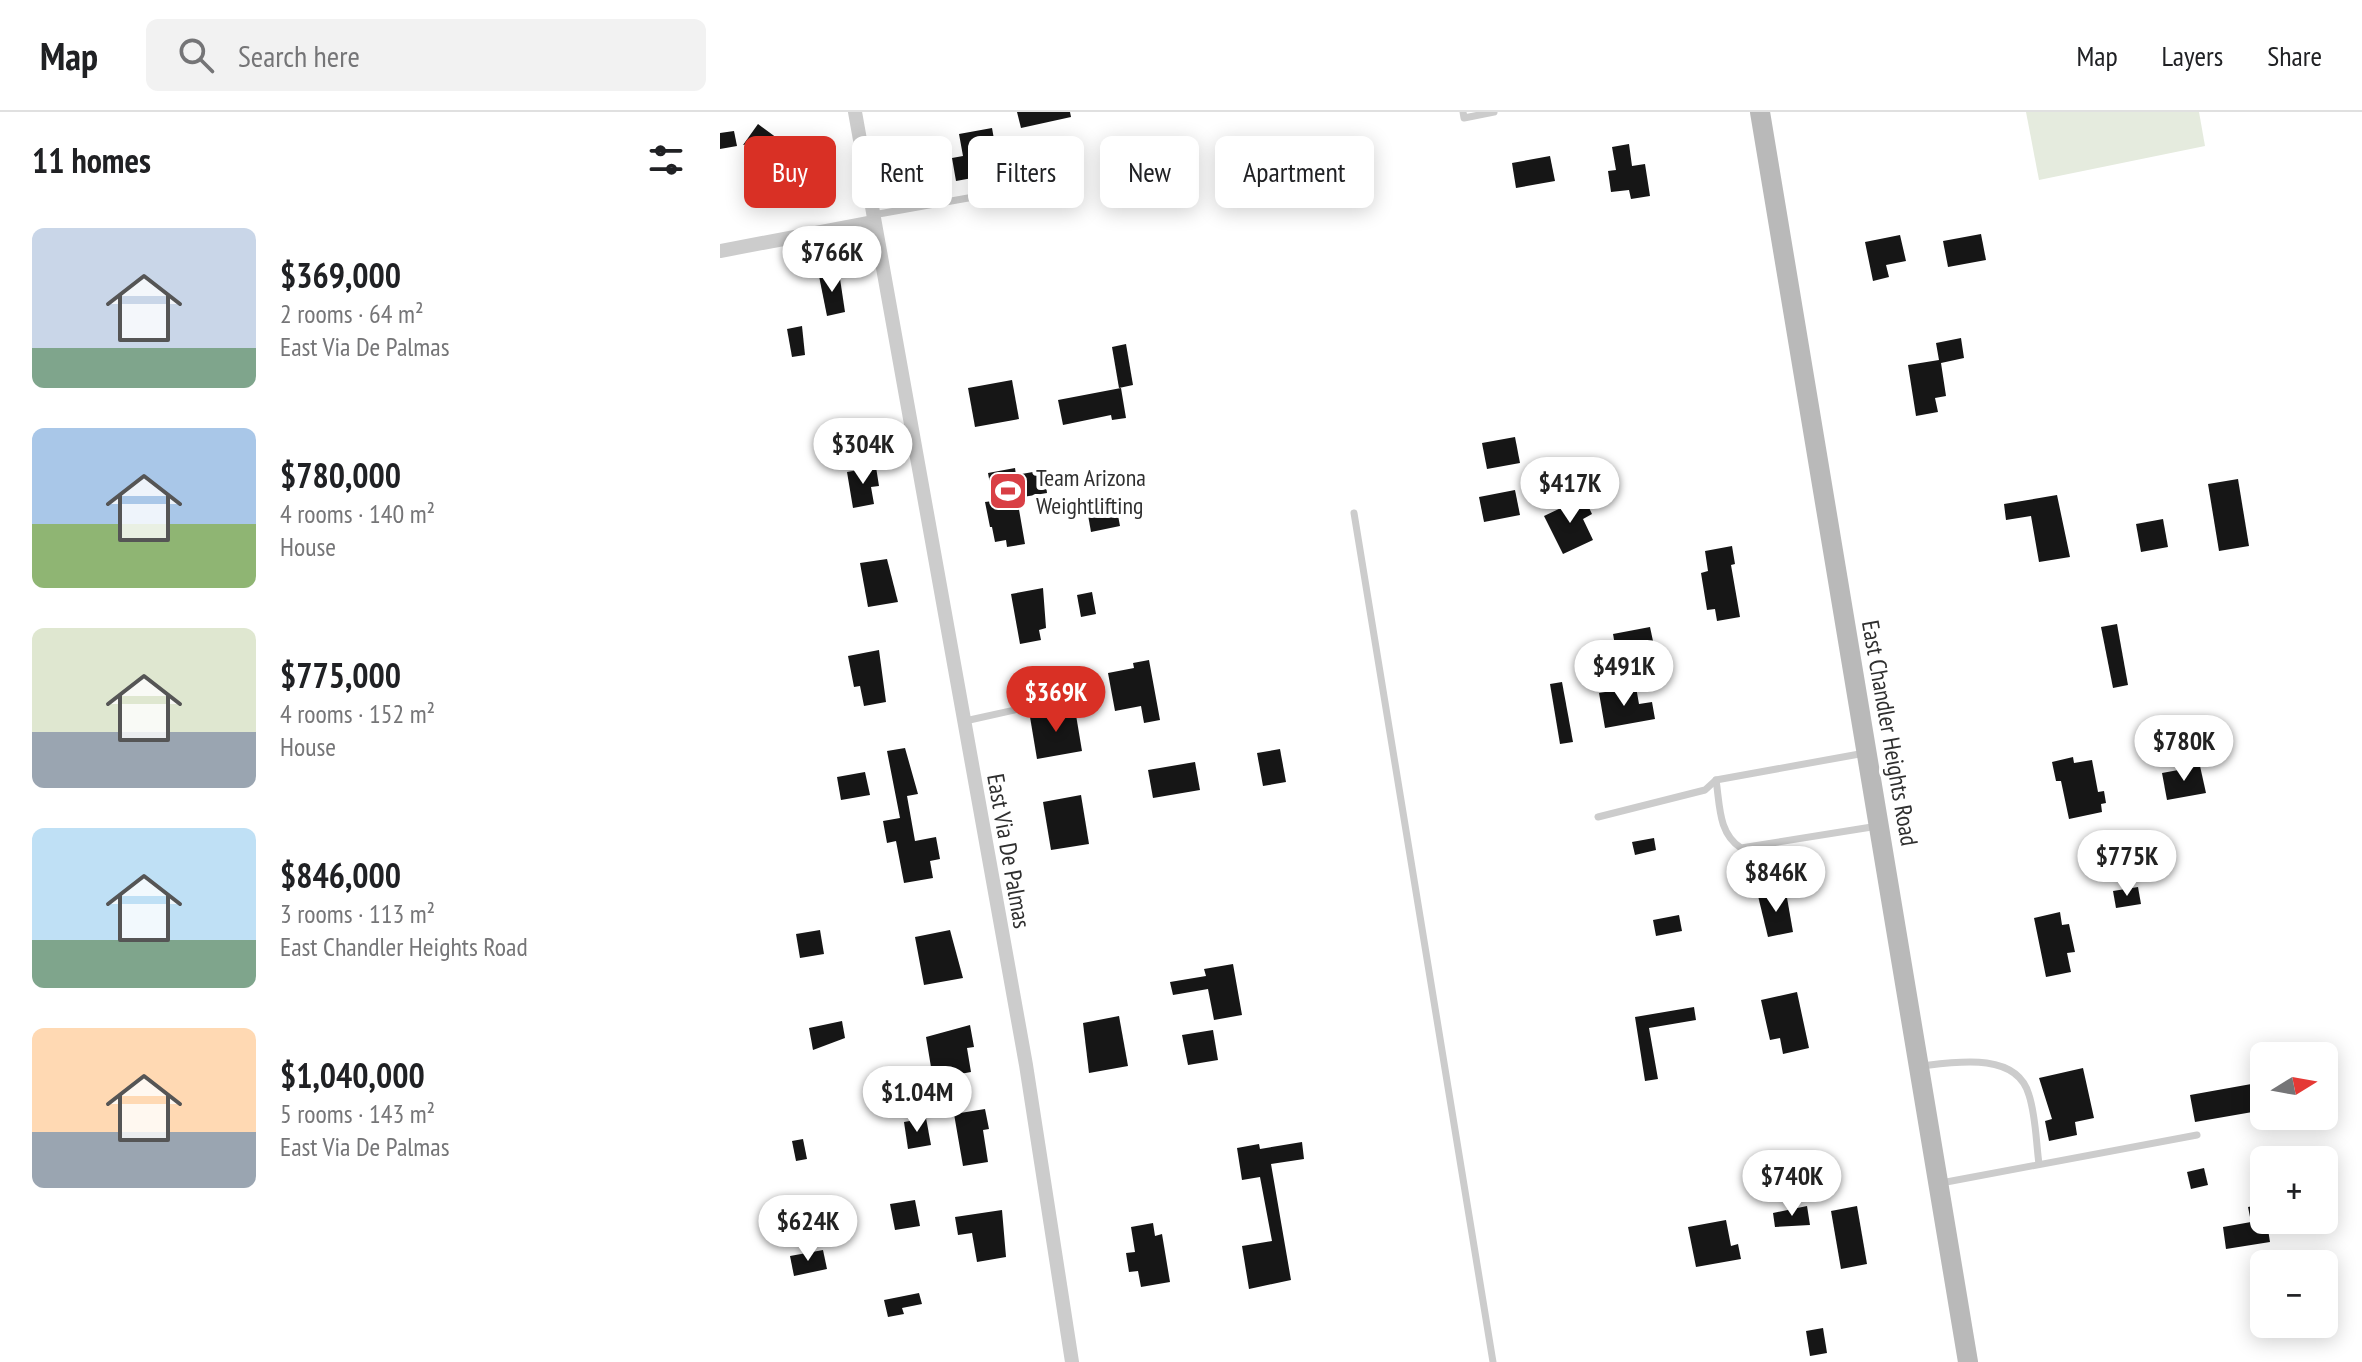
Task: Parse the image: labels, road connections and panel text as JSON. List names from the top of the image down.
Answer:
{
  "streets": {
    "main road": ["East Chandler Heights Road"],
    "street": ["East Via De Palmas"]
  },
  "places": {
    "sports": ["Team Arizona Weightlifting"]
  },
  "north": "right",
  "page": {
    "header": "Map",
    "search": "Search here",
    "nav": ["Map", "Layers", "Share"],
    "heading": "11 homes",
    "chip": [
      "Buy",
      "Rent",
      "Filters",
      "New",
      "Apartment"
    ],
    "list": [
      {
        "name": "$369,000",
        "note": "2 rooms · 64 m² · East Via De Palmas"
      },
      {
        "name": "$780,000",
        "note": "4 rooms · 140 m² · House"
      },
      {
        "name": "$775,000",
        "note": "4 rooms · 152 m² · House"
      },
      {
        "name": "$846,000",
        "note": "3 rooms · 113 m² · East Chandler Heights Road"
      },
      {
        "name": "$1,040,000",
        "note": "5 rooms · 143 m² · East Via De Palmas"
      }
    ],
    "price": [
      "$766K",
      "$304K",
      "$417K",
      "$491K",
      "$369K",
      "$780K",
      "$775K",
      "$846K",
      "$1.04M",
      "$740K",
      "$624K"
    ],
    "map_buttons": ["+", "−"]
  }
}
